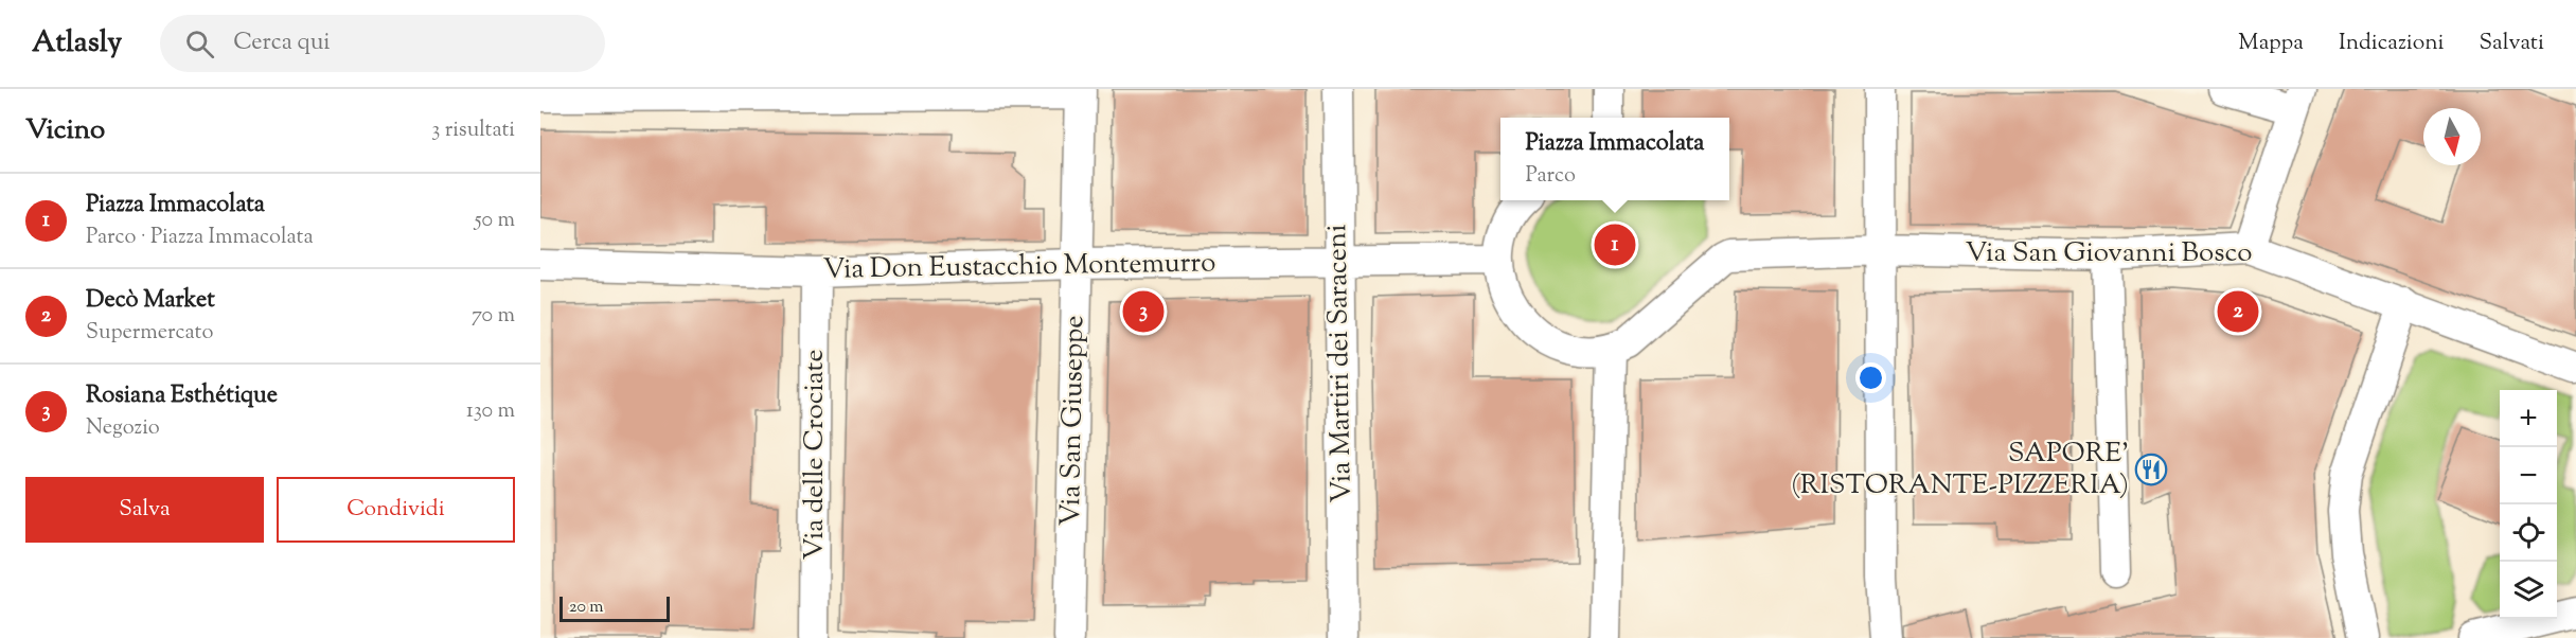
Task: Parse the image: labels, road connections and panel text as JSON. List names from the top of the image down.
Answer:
{
  "streets": {
    "street": [
      "Via San Giovanni Bosco",
      "Via Don Eustacchio Montemurro",
      "Via Martiri dei Saraceni",
      "Via San Giuseppe",
      "Via delle Crociate"
    ]
  },
  "crossings": [
    ["Via Don Eustacchio Montemurro", "Via Martiri dei Saraceni"],
    ["Via Don Eustacchio Montemurro", "Via San Giuseppe"],
    ["Via Don Eustacchio Montemurro", "Via delle Crociate"]
  ],
  "places": {
    "restaurant": ["SAPORE’ (RISTORANTE-PIZZERIA)"]
  },
  "scale_bar": "20 m",
  "north": "bottom",
  "page": {
    "header": "Atlasly",
    "search": "Cerca qui",
    "nav": ["Mappa", "Indicazioni", "Salvati"],
    "heading": ["Vicino", "3 risultati"],
    "popup": ["Piazza Immacolata", "Parco"],
    "list": [
      {
        "mark": "1",
        "name": "Piazza Immacolata",
        "note": "Parco · Piazza Immacolata",
        "value": "50 m"
      },
      {
        "mark": "2",
        "name": "Decò Market",
        "note": "Supermercato",
        "value": "70 m"
      },
      {
        "mark": "3",
        "name": "Rosiana Esthétique",
        "note": "Negozio",
        "value": "130 m"
      }
    ],
    "pins": ["1", "2", "3"],
    "map_buttons": ["+", "−"],
    "buttons": ["Salva", "Condividi"],
    "scale": "20 m"
  }
}
